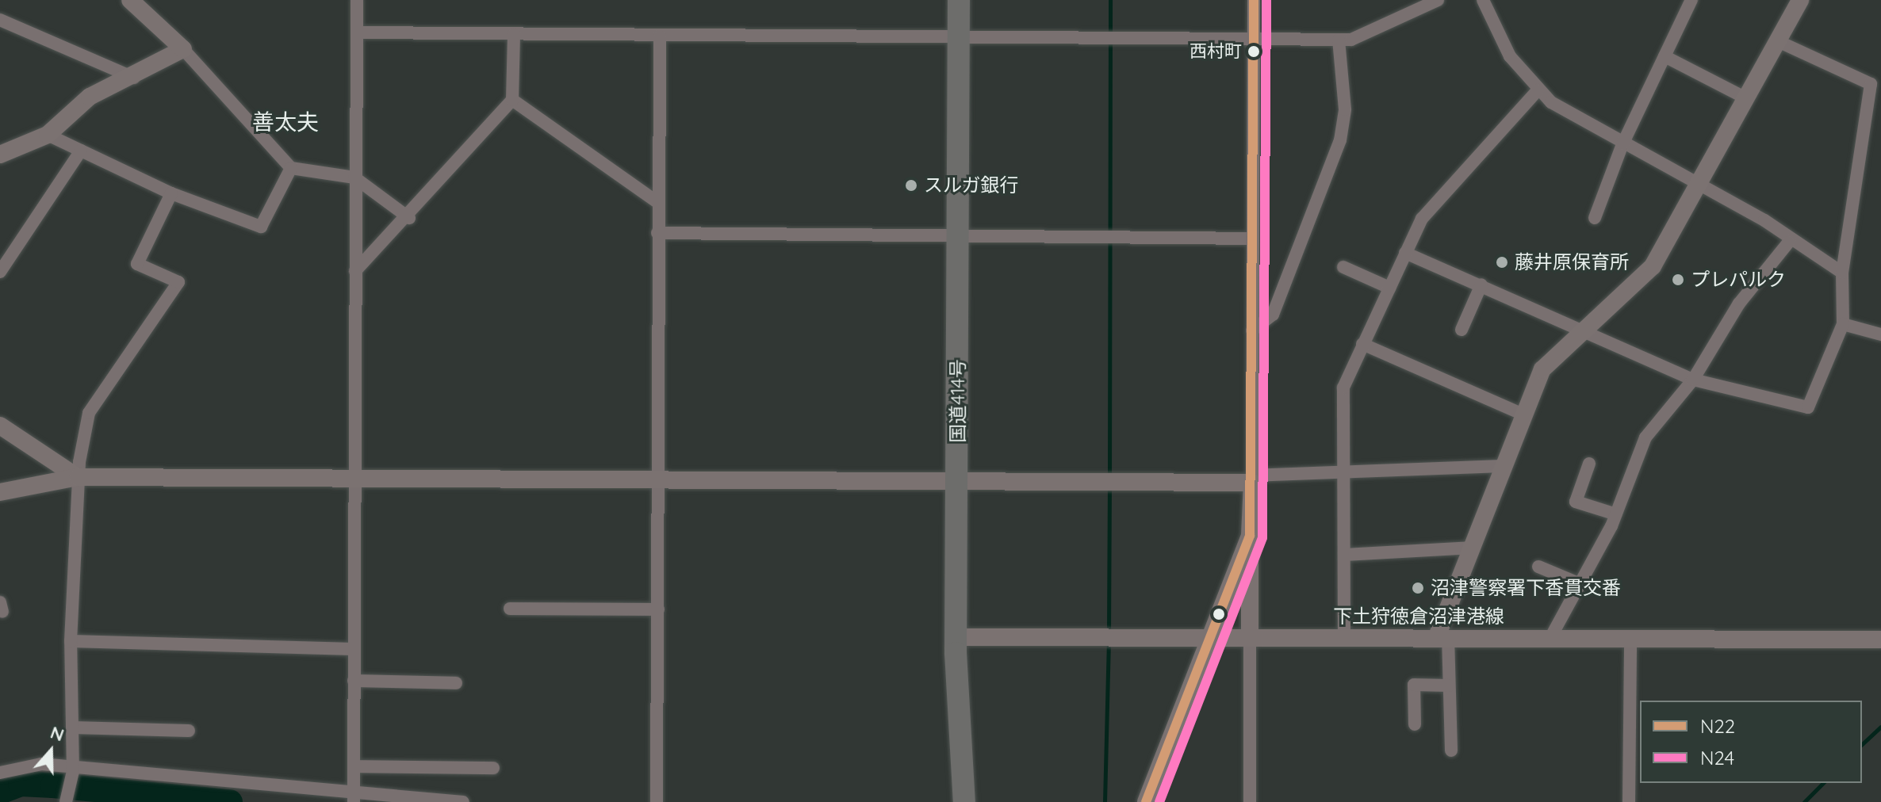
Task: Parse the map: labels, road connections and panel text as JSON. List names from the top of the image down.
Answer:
{
  "streets": {
    "highway": ["国道414号"],
    "street": ["下土狩徳倉沼津港線"]
  },
  "crossings": [
    ["国道414号", "下土狩徳倉沼津港線"]
  ],
  "districts": ["善太夫"],
  "places": [
    "西村町",
    "スルガ銀行",
    "藤井原保育所",
    "プレパルク",
    "沼津警察署下香貫交番"
  ],
  "lines": ["transit line N22", "transit line N24"],
  "legend": ["N22", "N24"],
  "north": "top"
}
